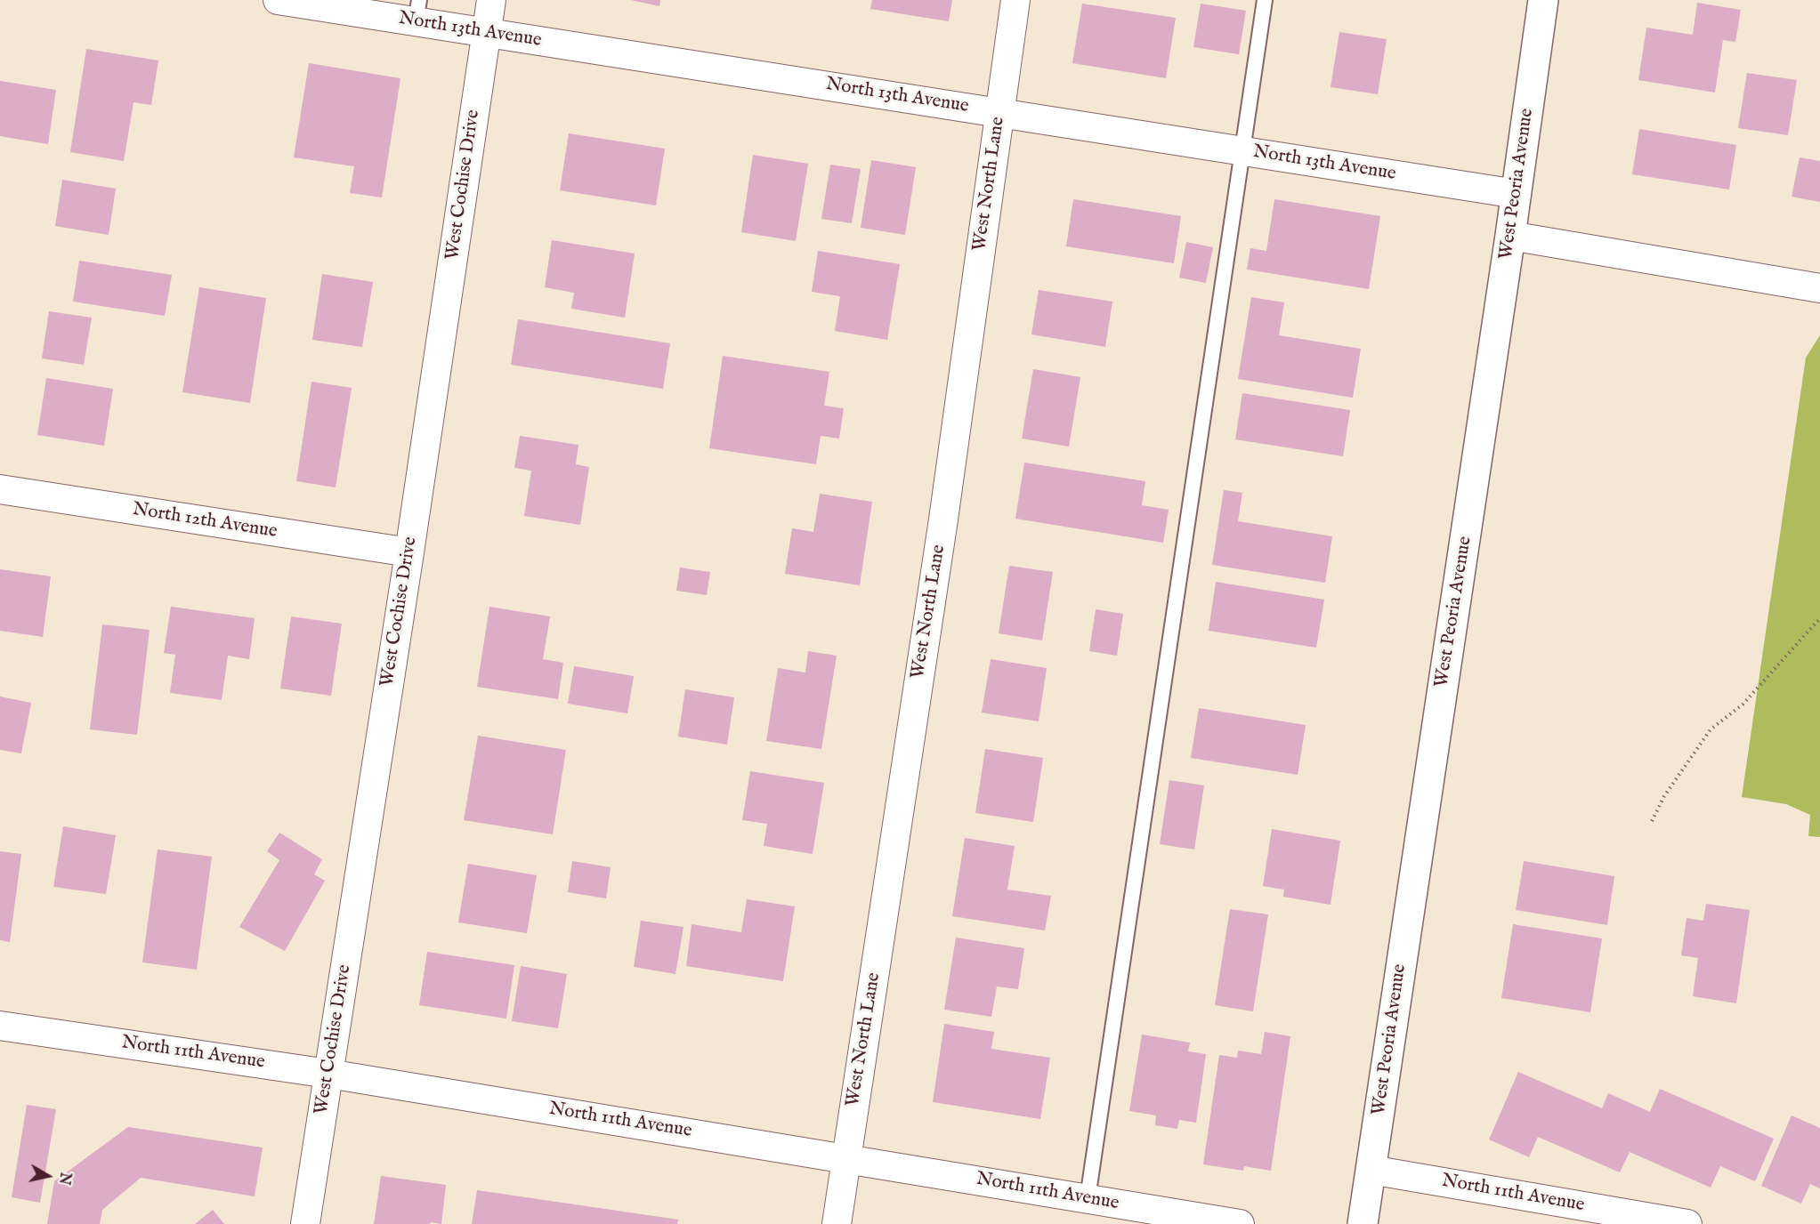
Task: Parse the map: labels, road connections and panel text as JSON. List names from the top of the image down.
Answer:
{
  "streets": {
    "main road": ["West Peoria Avenue"],
    "street": [
      "North 13th Avenue",
      "West North Lane",
      "West Cochise Drive",
      "North 12th Avenue",
      "North 11th Avenue"
    ]
  },
  "crossings": [
    ["North 13th Avenue", "West North Lane"],
    ["North 13th Avenue", "West Peoria Avenue"],
    ["North 13th Avenue", "West Cochise Drive"],
    ["West North Lane", "North 11th Avenue"],
    ["West Peoria Avenue", "North 11th Avenue"],
    ["West Cochise Drive", "North 12th Avenue"],
    ["West Cochise Drive", "North 11th Avenue"]
  ],
  "north": "right"
}
